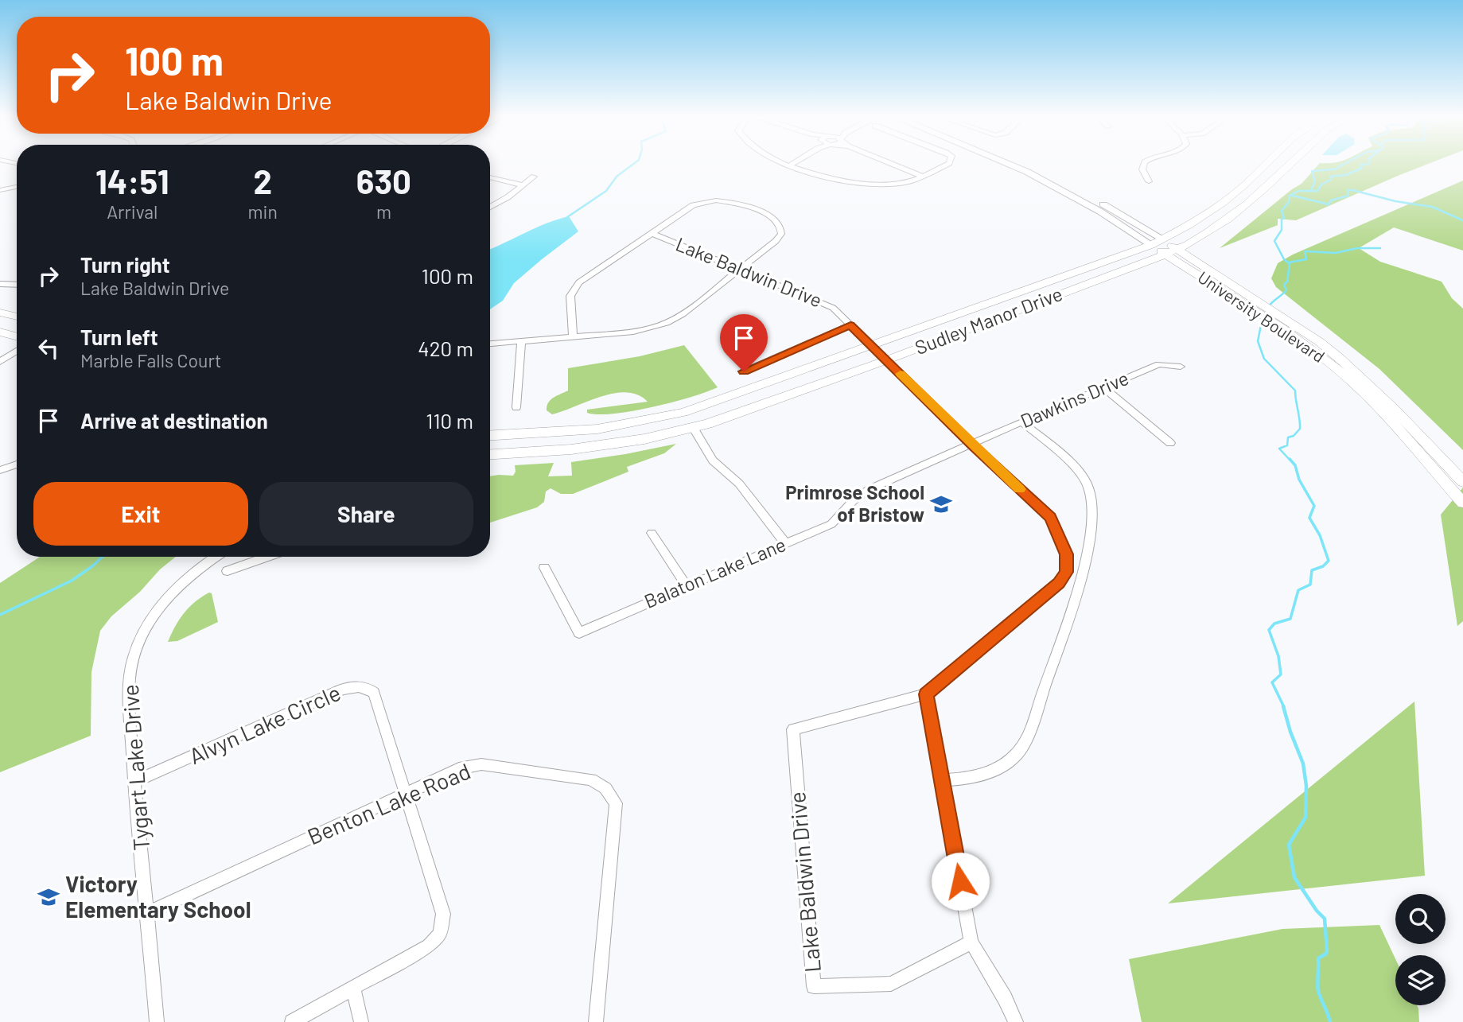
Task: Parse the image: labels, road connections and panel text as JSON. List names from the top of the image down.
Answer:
{
  "streets": {
    "main road": ["University Boulevard", "Sudley Manor Drive"],
    "street": [
      "Lake Baldwin Drive",
      "Dawkins Drive",
      "Balaton Lake Lane",
      "Alvyn Lake Circle",
      "Tygart Lake Drive",
      "Benton Lake Road"
    ]
  },
  "crossings": [
    ["Lake Baldwin Drive", "Sudley Manor Drive"],
    ["Lake Baldwin Drive", "Dawkins Drive"],
    ["Lake Baldwin Drive", "Balaton Lake Lane"],
    ["University Boulevard", "Sudley Manor Drive"],
    ["Dawkins Drive", "Balaton Lake Lane"],
    ["Alvyn Lake Circle", "Tygart Lake Drive"],
    ["Alvyn Lake Circle", "Benton Lake Road"],
    ["Tygart Lake Drive", "Benton Lake Road"]
  ],
  "places": {
    "school or university": ["Primrose School of Bristow", "Victory Elementary School"]
  },
  "page": {
    "turn": ["100 m", "Lake Baldwin Drive"],
    "eta": [
      "14:51",
      "Arrival",
      "2",
      "min",
      "630",
      "m"
    ],
    "list": [
      {
        "name": "Turn right",
        "note": "Lake Baldwin Drive",
        "value": "100 m"
      },
      {
        "name": "Turn left",
        "note": "Marble Falls Court",
        "value": "420 m"
      },
      {
        "name": "Arrive at destination",
        "value": "110 m"
      }
    ],
    "buttons": ["Exit", "Share"]
  }
}
